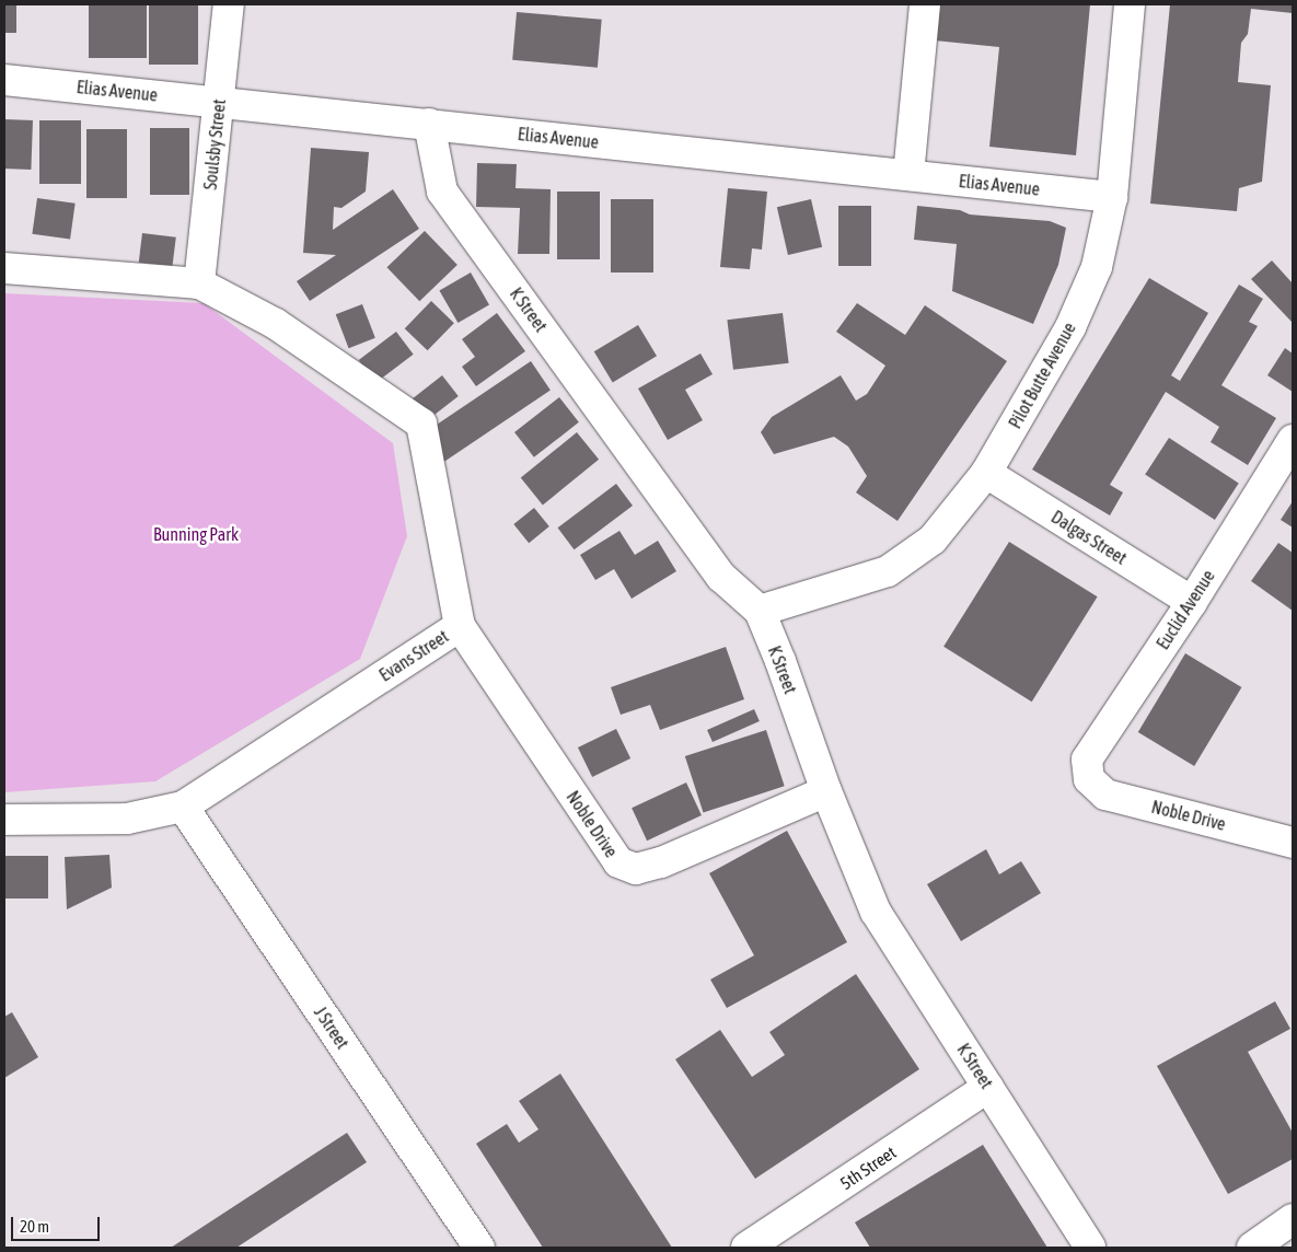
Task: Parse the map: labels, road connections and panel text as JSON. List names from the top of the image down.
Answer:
{
  "streets": {
    "street": [
      "Elias Avenue",
      "Soulsby Street",
      "K Street",
      "Pilot Butte Avenue",
      "Dalgas Street",
      "Euclid Avenue",
      "Evans Street",
      "Noble Drive",
      "J Street",
      "5th Street"
    ]
  },
  "crossings": [
    ["Elias Avenue", "Soulsby Street"],
    ["Elias Avenue", "K Street"],
    ["Elias Avenue", "Pilot Butte Avenue"],
    ["Soulsby Street", "Evans Street"],
    ["K Street", "Pilot Butte Avenue"],
    ["K Street", "Noble Drive"],
    ["K Street", "5th Street"],
    ["Pilot Butte Avenue", "Dalgas Street"],
    ["Dalgas Street", "Euclid Avenue"],
    ["Euclid Avenue", "Noble Drive"],
    ["Evans Street", "Noble Drive"],
    ["Evans Street", "J Street"]
  ],
  "parks": ["Bunning Park"],
  "scale_bar": "20 m"
}
